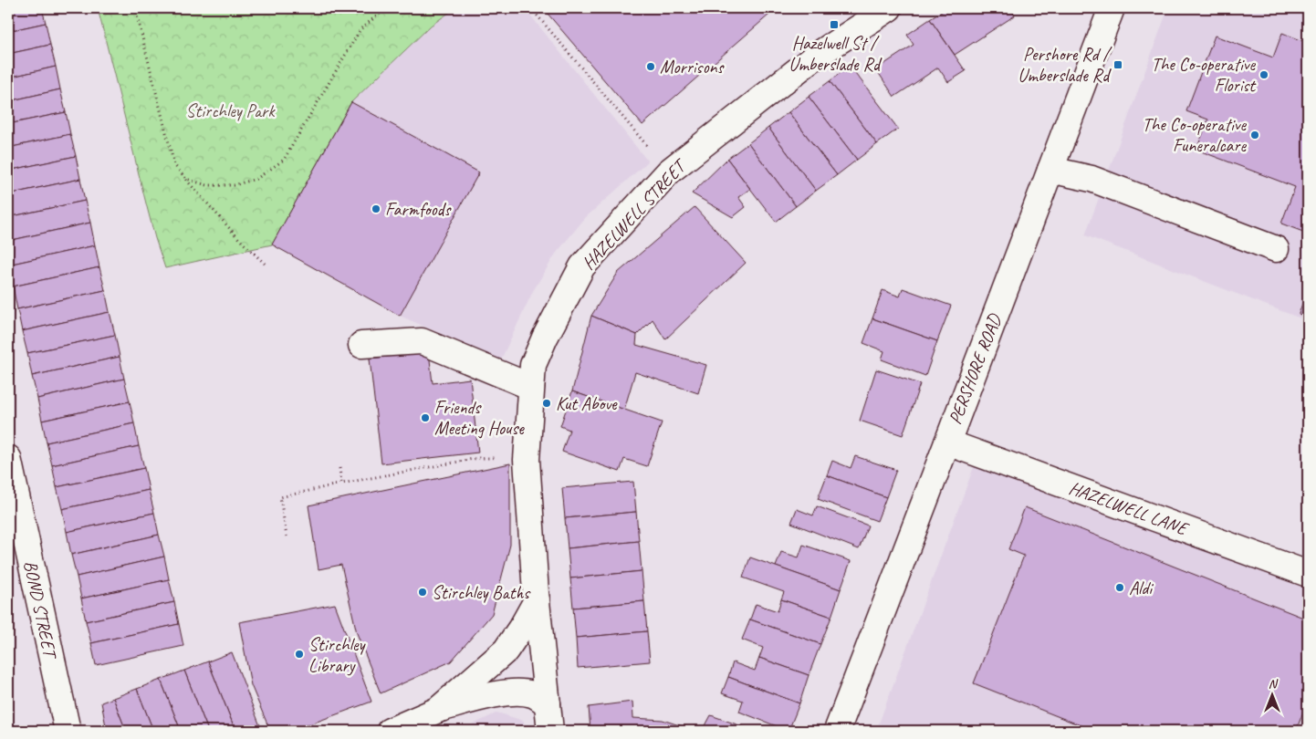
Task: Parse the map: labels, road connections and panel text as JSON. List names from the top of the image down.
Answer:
{
  "streets": {
    "main road": [
      "HAZELWELL STREET",
      "PERSHORE ROAD",
      "HAZELWELL LANE",
      "BOND STREET"
    ]
  },
  "crossings": [
    ["PERSHORE ROAD", "HAZELWELL LANE"]
  ],
  "parks": ["Stirchley Park"],
  "places": {
    "transit": ["Hazelwell St / Umberslade Rd", "Pershore Rd / Umberslade Rd"],
    "other": [
      "Morrisons",
      "The Co-operative Florist",
      "The Co-operative Funeralcare",
      "Farmfoods",
      "Kut Above",
      "Friends Meeting House",
      "Aldi",
      "Stirchley Baths",
      "Stirchley Library"
    ]
  },
  "north": "top"
}
